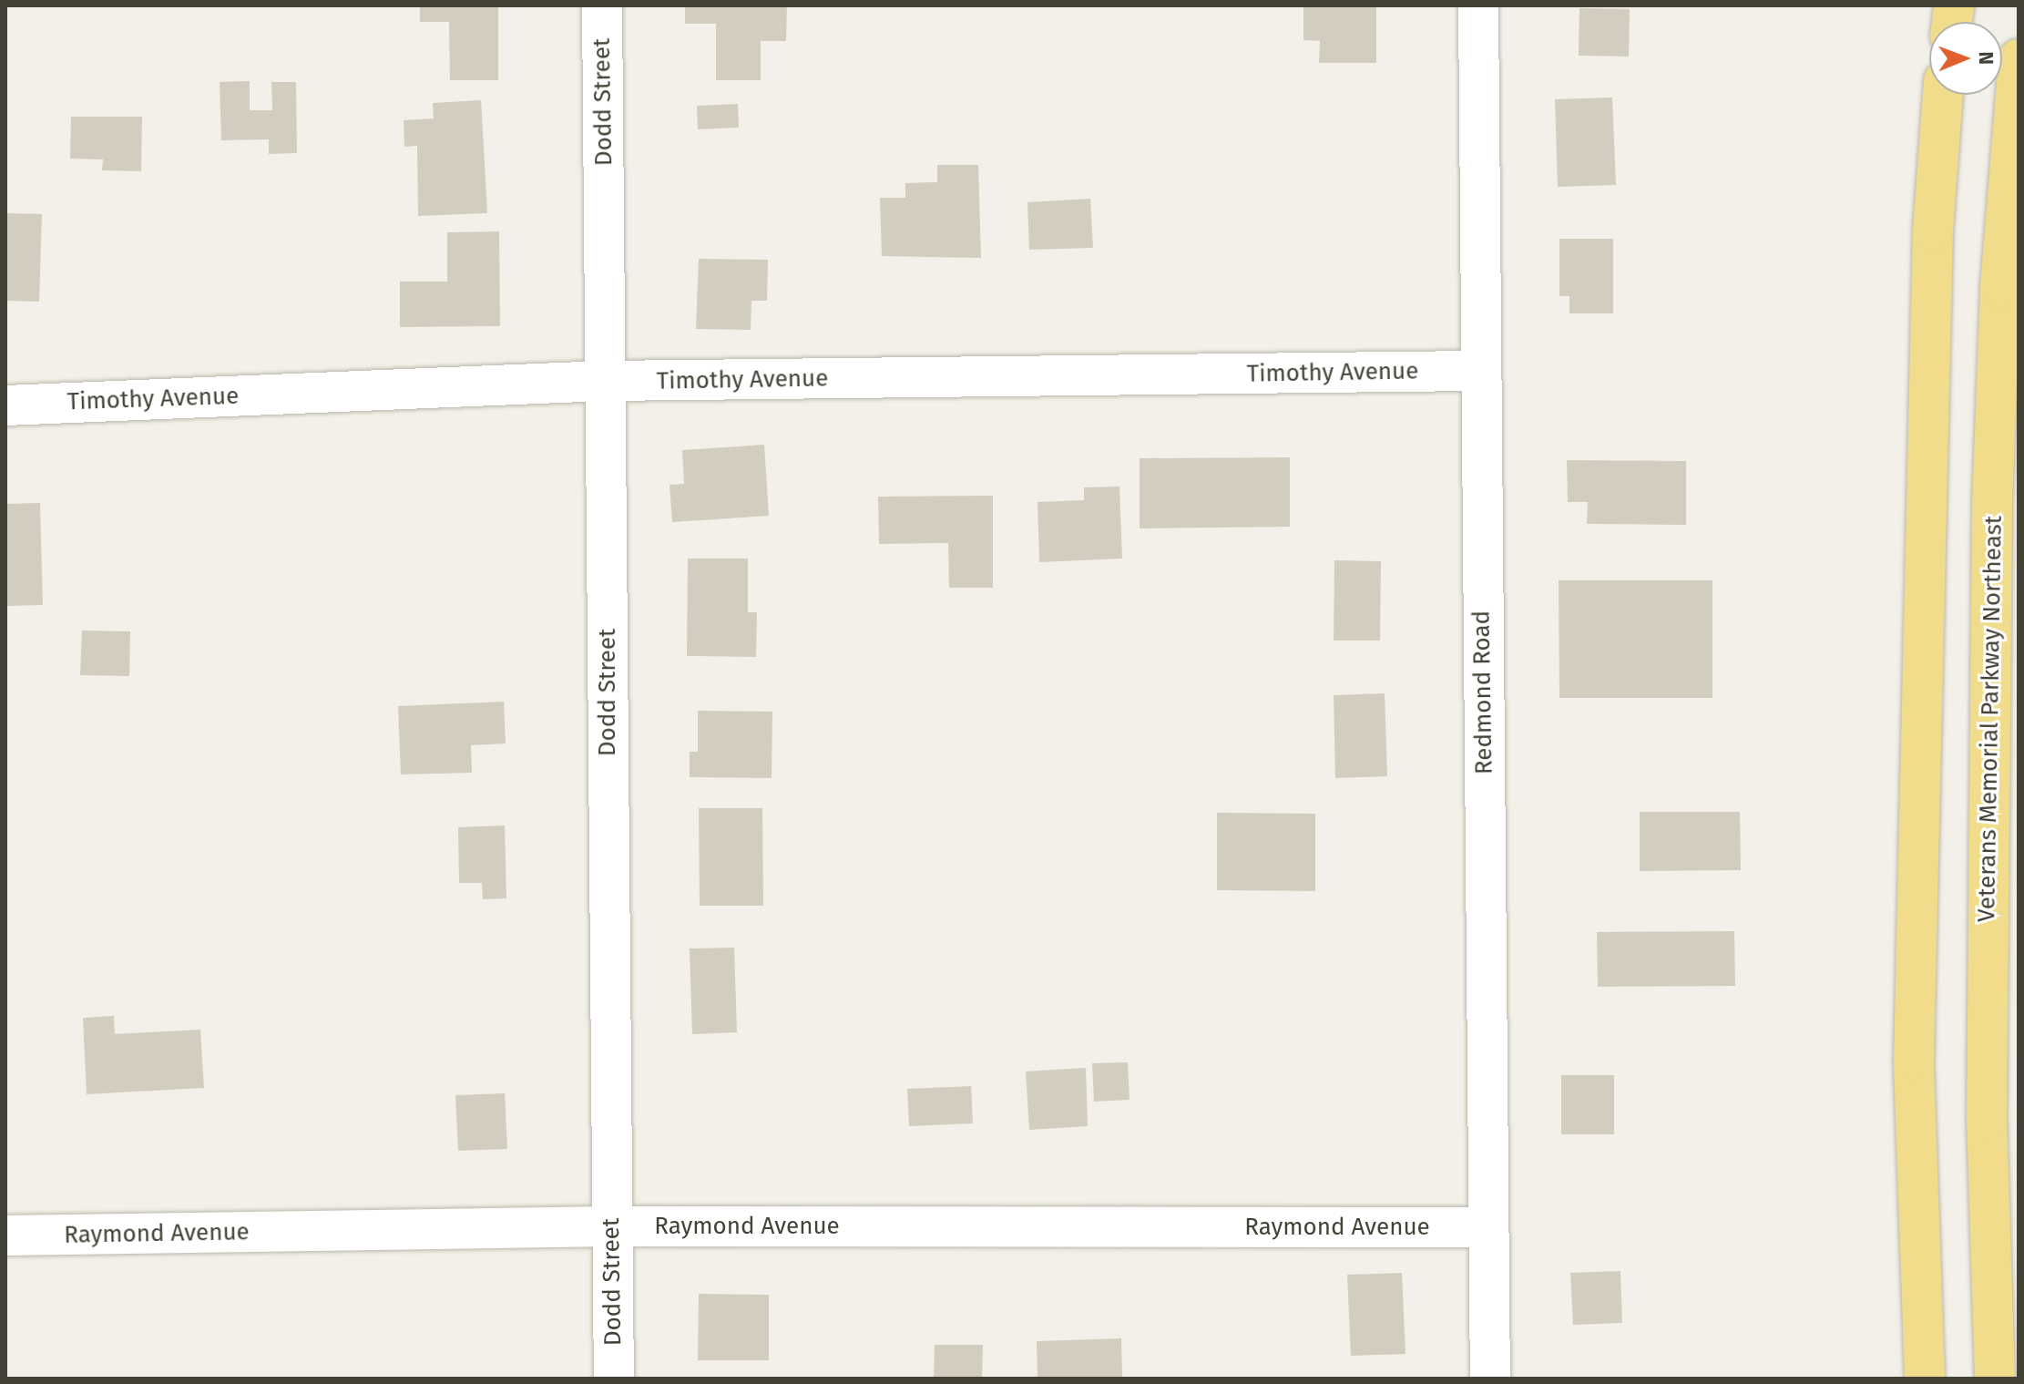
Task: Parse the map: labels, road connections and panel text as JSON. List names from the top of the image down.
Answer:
{
  "streets": {
    "highway": ["Veterans Memorial Parkway Northeast"],
    "street": [
      "Dodd Street",
      "Timothy Avenue",
      "Redmond Road",
      "Raymond Avenue"
    ]
  },
  "crossings": [
    ["Dodd Street", "Timothy Avenue"],
    ["Dodd Street", "Raymond Avenue"],
    ["Timothy Avenue", "Redmond Road"],
    ["Redmond Road", "Raymond Avenue"]
  ],
  "north": "right"
}
